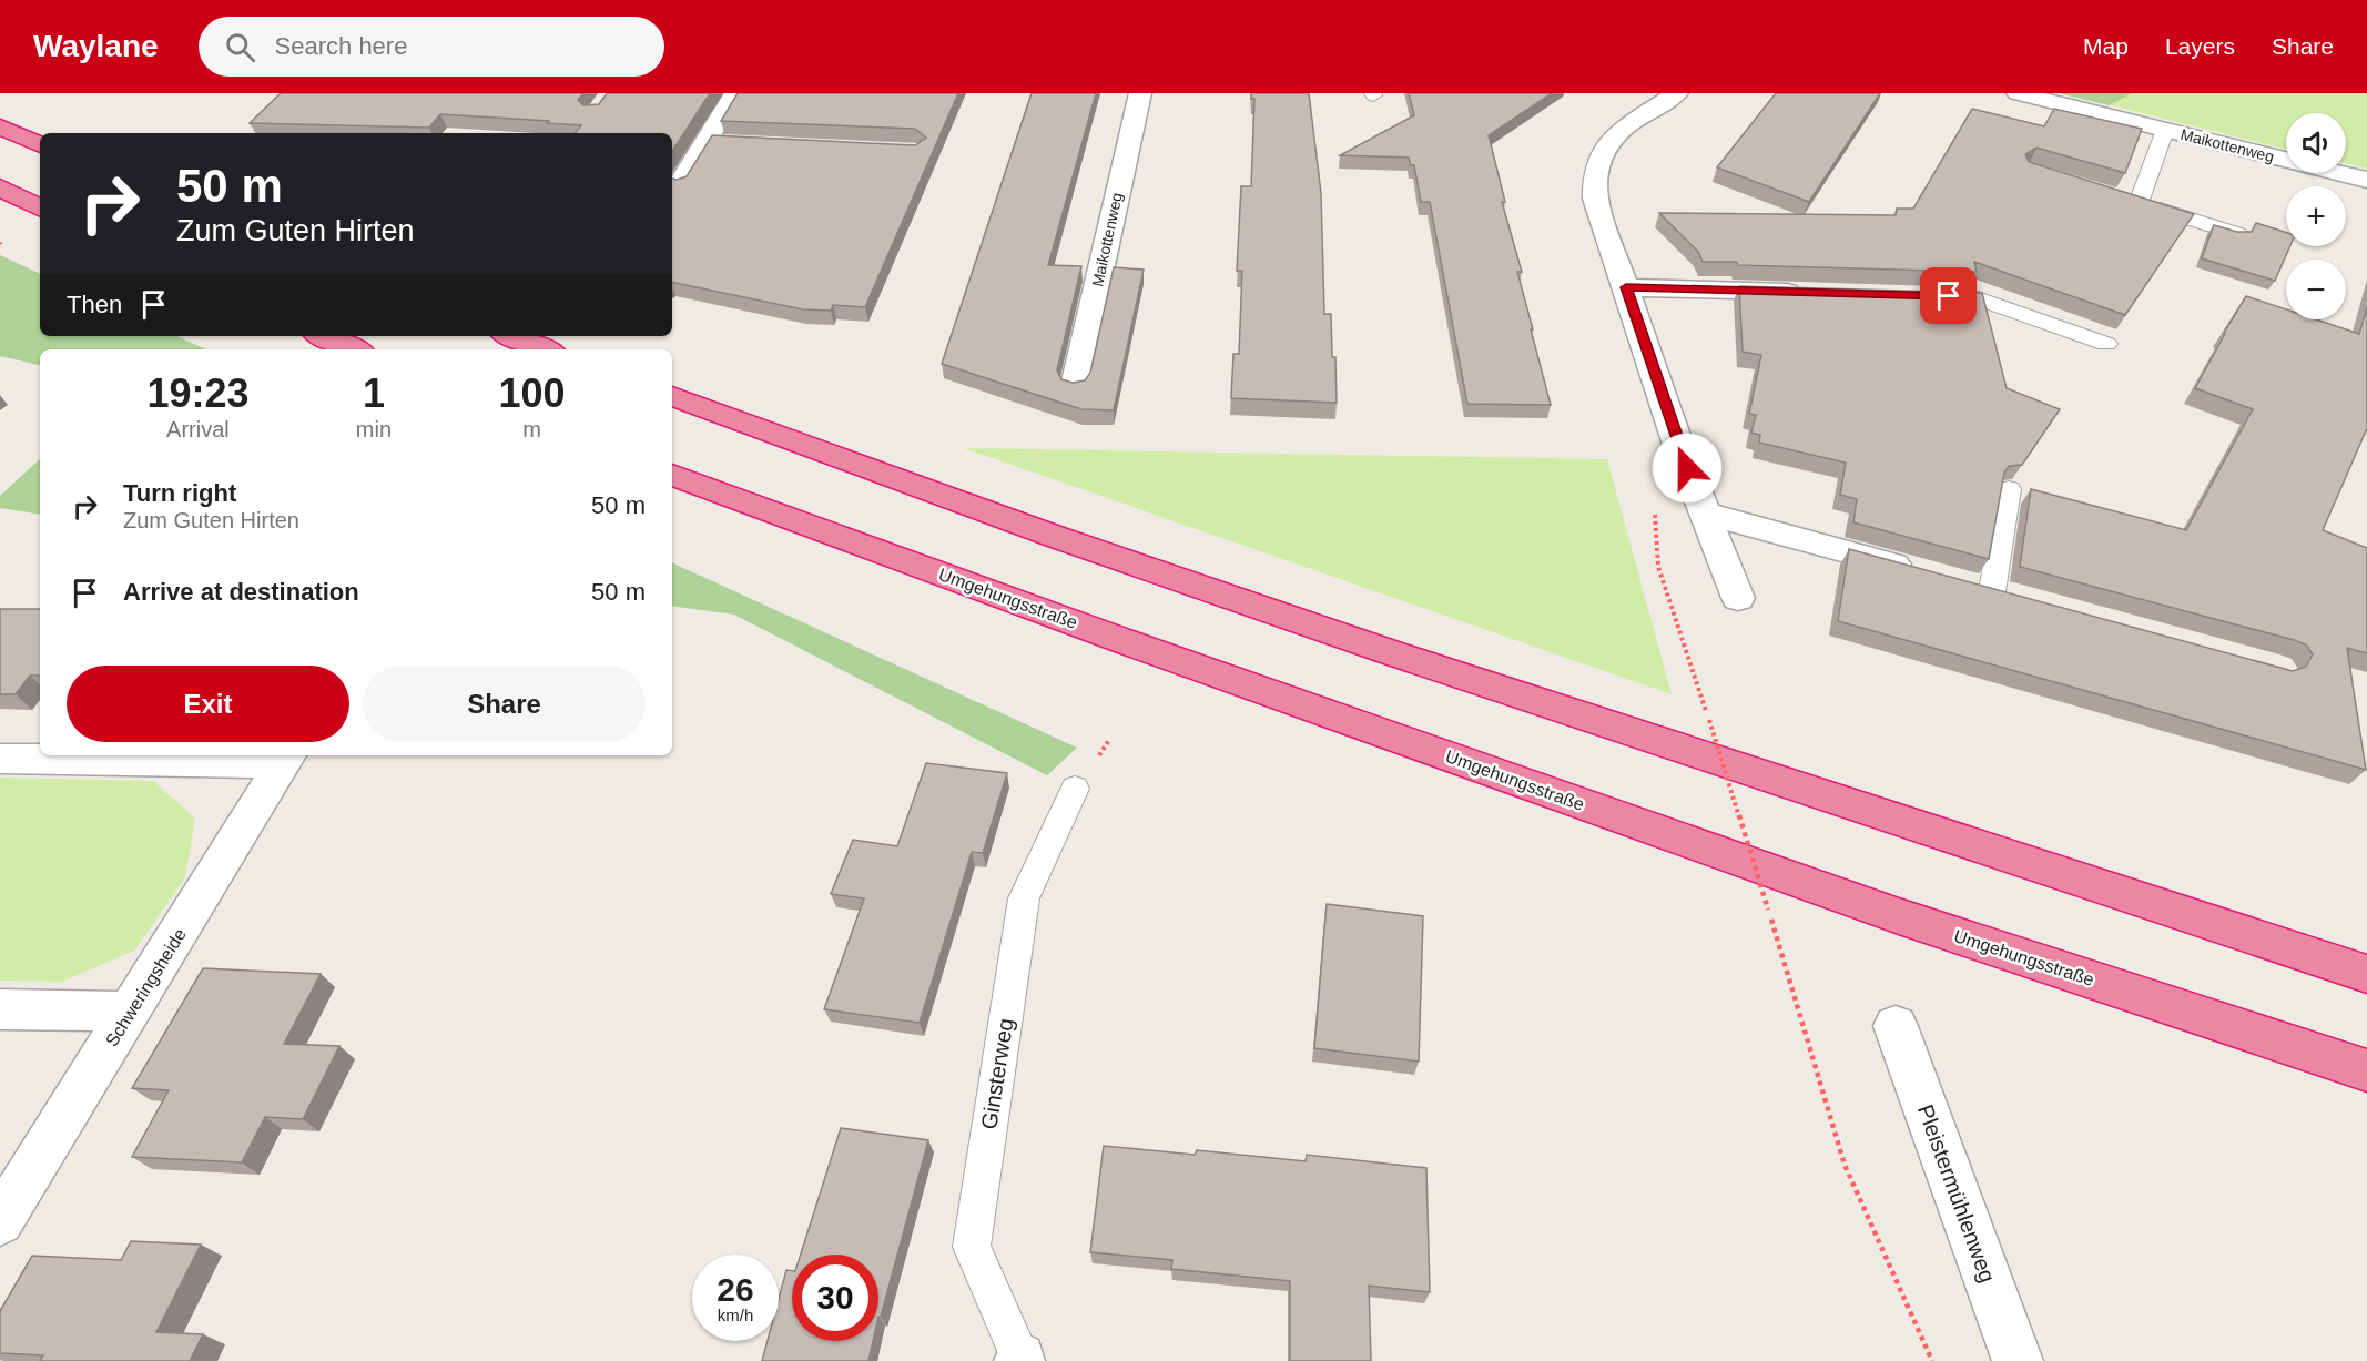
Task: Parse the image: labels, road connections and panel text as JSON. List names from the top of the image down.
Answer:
{
  "streets": {
    "highway": ["Umgehungsstraße"],
    "street": ["Maikottenweg", "Schweringsheide", "Pleistermühlenweg"],
    "lane": ["Ginsterweg"]
  },
  "page": {
    "header": "Waylane",
    "search": "Search here",
    "nav": ["Map", "Layers", "Share"],
    "map_buttons": ["+", "−"],
    "turn": ["50 m", "Zum Guten Hirten"],
    "then": "Then",
    "eta": [
      "19:23",
      "Arrival",
      "1",
      "min",
      "100",
      "m"
    ],
    "list": [
      {
        "name": "Turn right",
        "note": "Zum Guten Hirten",
        "value": "50 m"
      },
      {
        "name": "Arrive at destination",
        "value": "50 m"
      }
    ],
    "buttons": ["Exit", "Share"],
    "speed": "26 km/h",
    "limit": "30"
  }
}
